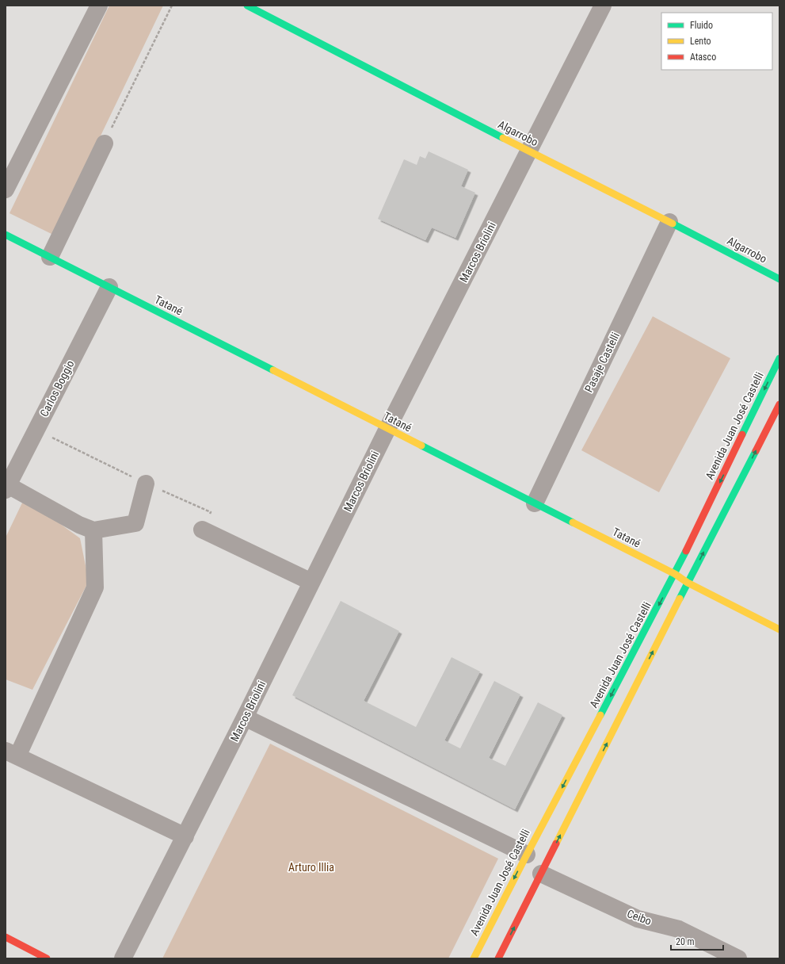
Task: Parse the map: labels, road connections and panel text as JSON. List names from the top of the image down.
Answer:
{
  "streets": {
    "street": [
      "Algarrobo",
      "Marcos Briolini",
      "Tatané",
      "Pasaje Castelli",
      "Carlos Boggio",
      "Avenida Juan José Castelli",
      "Ceibo"
    ]
  },
  "crossings": [
    ["Algarrobo", "Marcos Briolini"],
    ["Algarrobo", "Pasaje Castelli"],
    ["Marcos Briolini", "Tatané"],
    ["Tatané", "Pasaje Castelli"],
    ["Tatané", "Carlos Boggio"],
    ["Tatané", "Avenida Juan José Castelli"]
  ],
  "parks": ["Arturo Illia"],
  "legend": ["Fluido", "Lento", "Atasco"],
  "scale_bar": "20 m"
}
